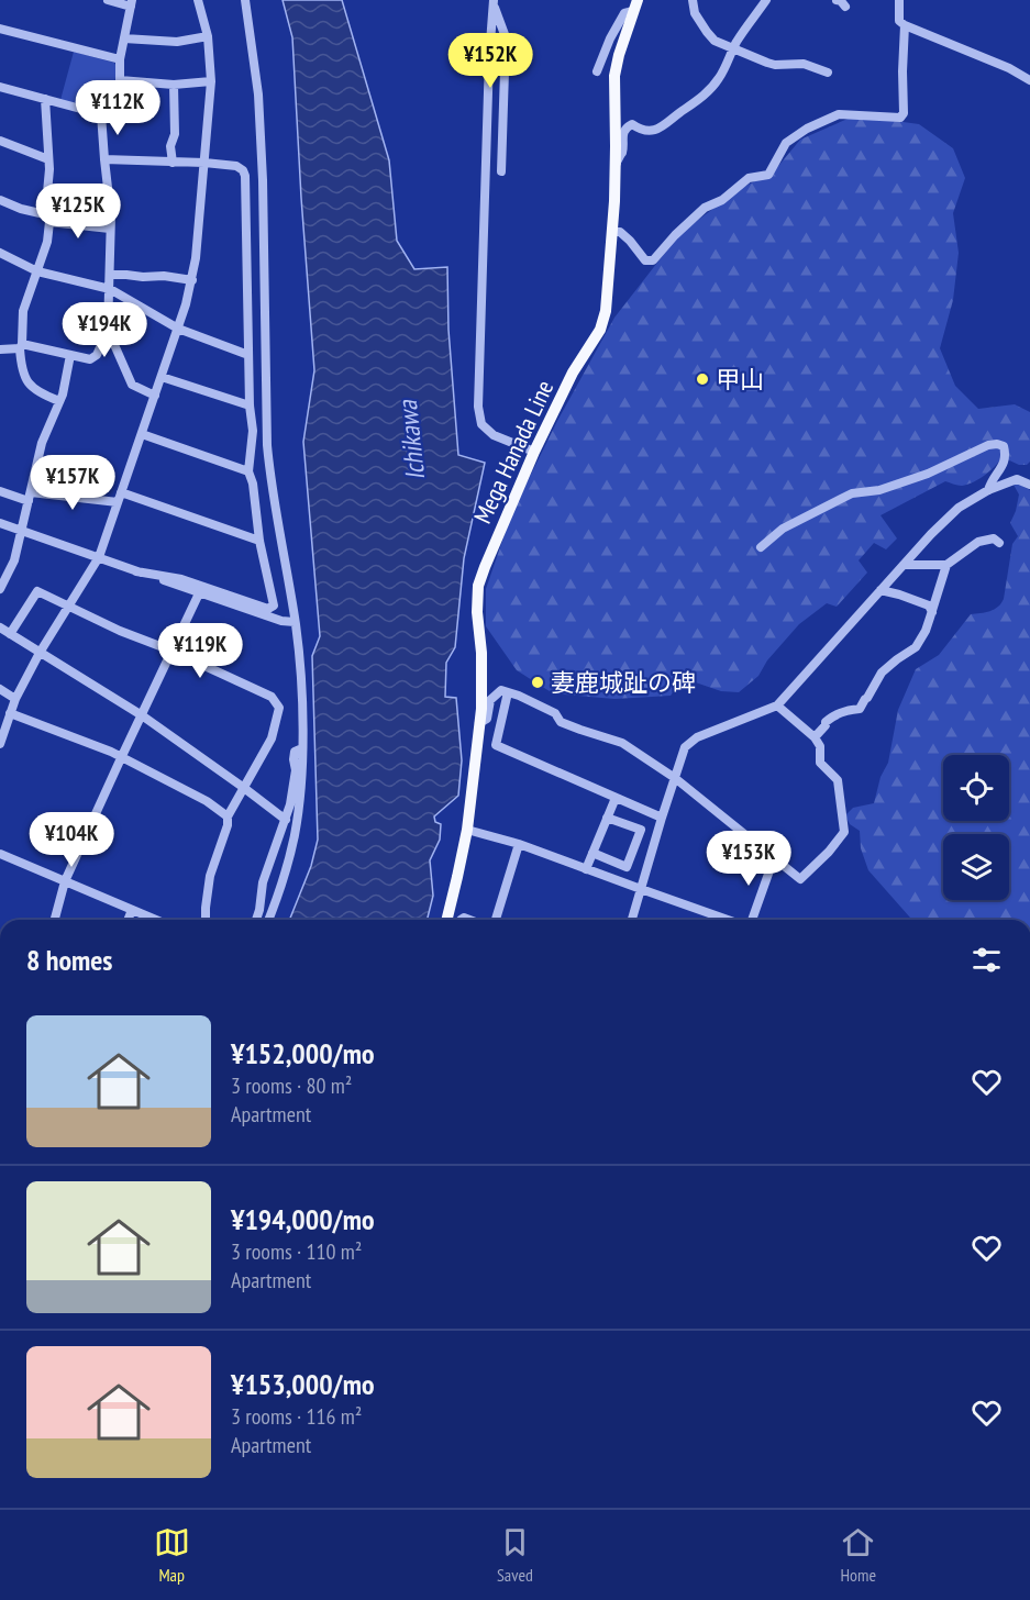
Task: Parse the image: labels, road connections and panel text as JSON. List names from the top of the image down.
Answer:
{
  "streets": {
    "main road": ["Mega Hanada Line"]
  },
  "water": ["Ichikawa"],
  "places": ["甲山", "妻鹿城趾の碑"],
  "page": {
    "price": [
      "¥152K",
      "¥112K",
      "¥125K",
      "¥194K",
      "¥157K",
      "¥119K",
      "¥104K",
      "¥153K"
    ],
    "heading": "8 homes",
    "list": [
      {
        "name": "¥152,000/mo",
        "note": "3 rooms · 80 m² · Apartment"
      },
      {
        "name": "¥194,000/mo",
        "note": "3 rooms · 110 m² · Apartment"
      },
      {
        "name": "¥153,000/mo",
        "note": "3 rooms · 116 m² · Apartment"
      }
    ],
    "tabs": ["Map", "Saved", "Home"]
  }
}
